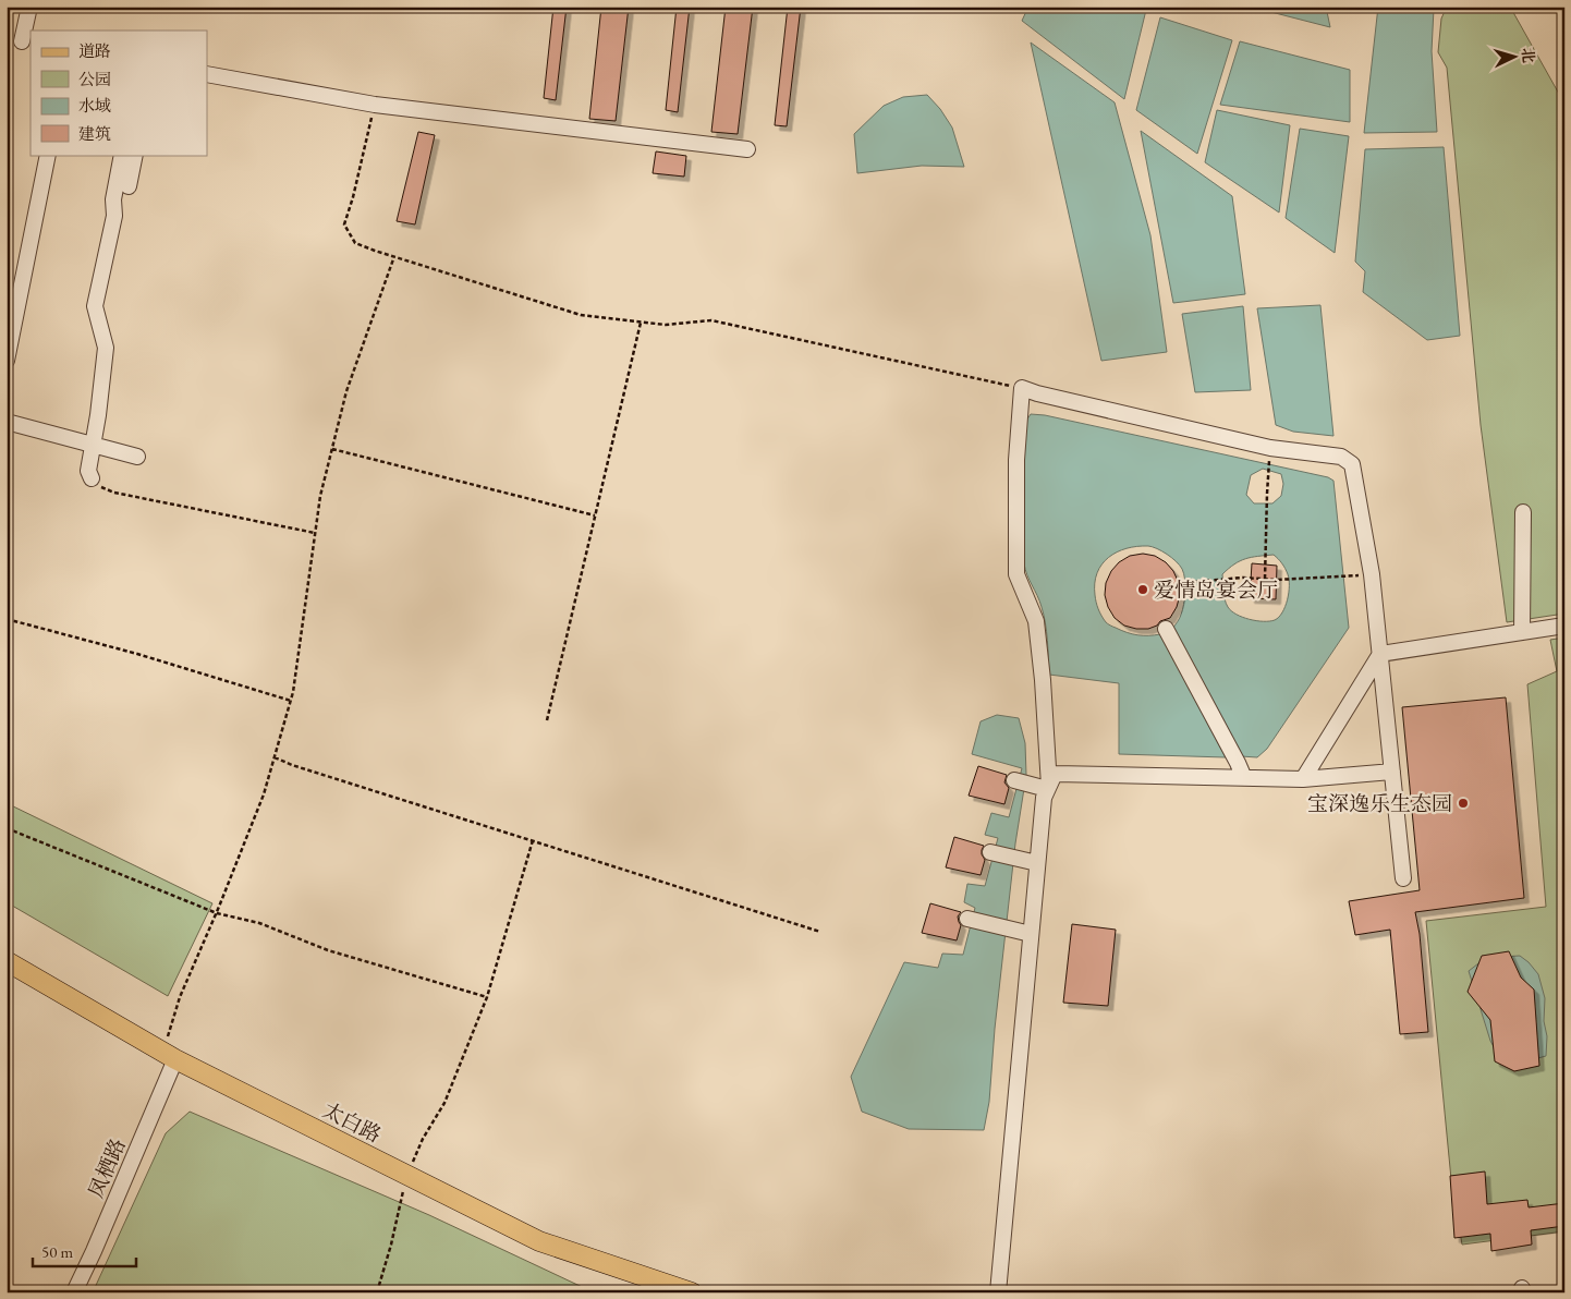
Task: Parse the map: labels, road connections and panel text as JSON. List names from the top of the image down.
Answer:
{
  "streets": {
    "main road": ["太白路"],
    "street": ["凤栖路"]
  },
  "crossings": [
    ["太白路", "凤栖路"]
  ],
  "places": ["爱情岛宴会厅", "宝深逸乐生态园"],
  "legend": [
    "道路",
    "公园",
    "水域",
    "建筑"
  ],
  "scale_bar": "50 m",
  "north": "right"
}
